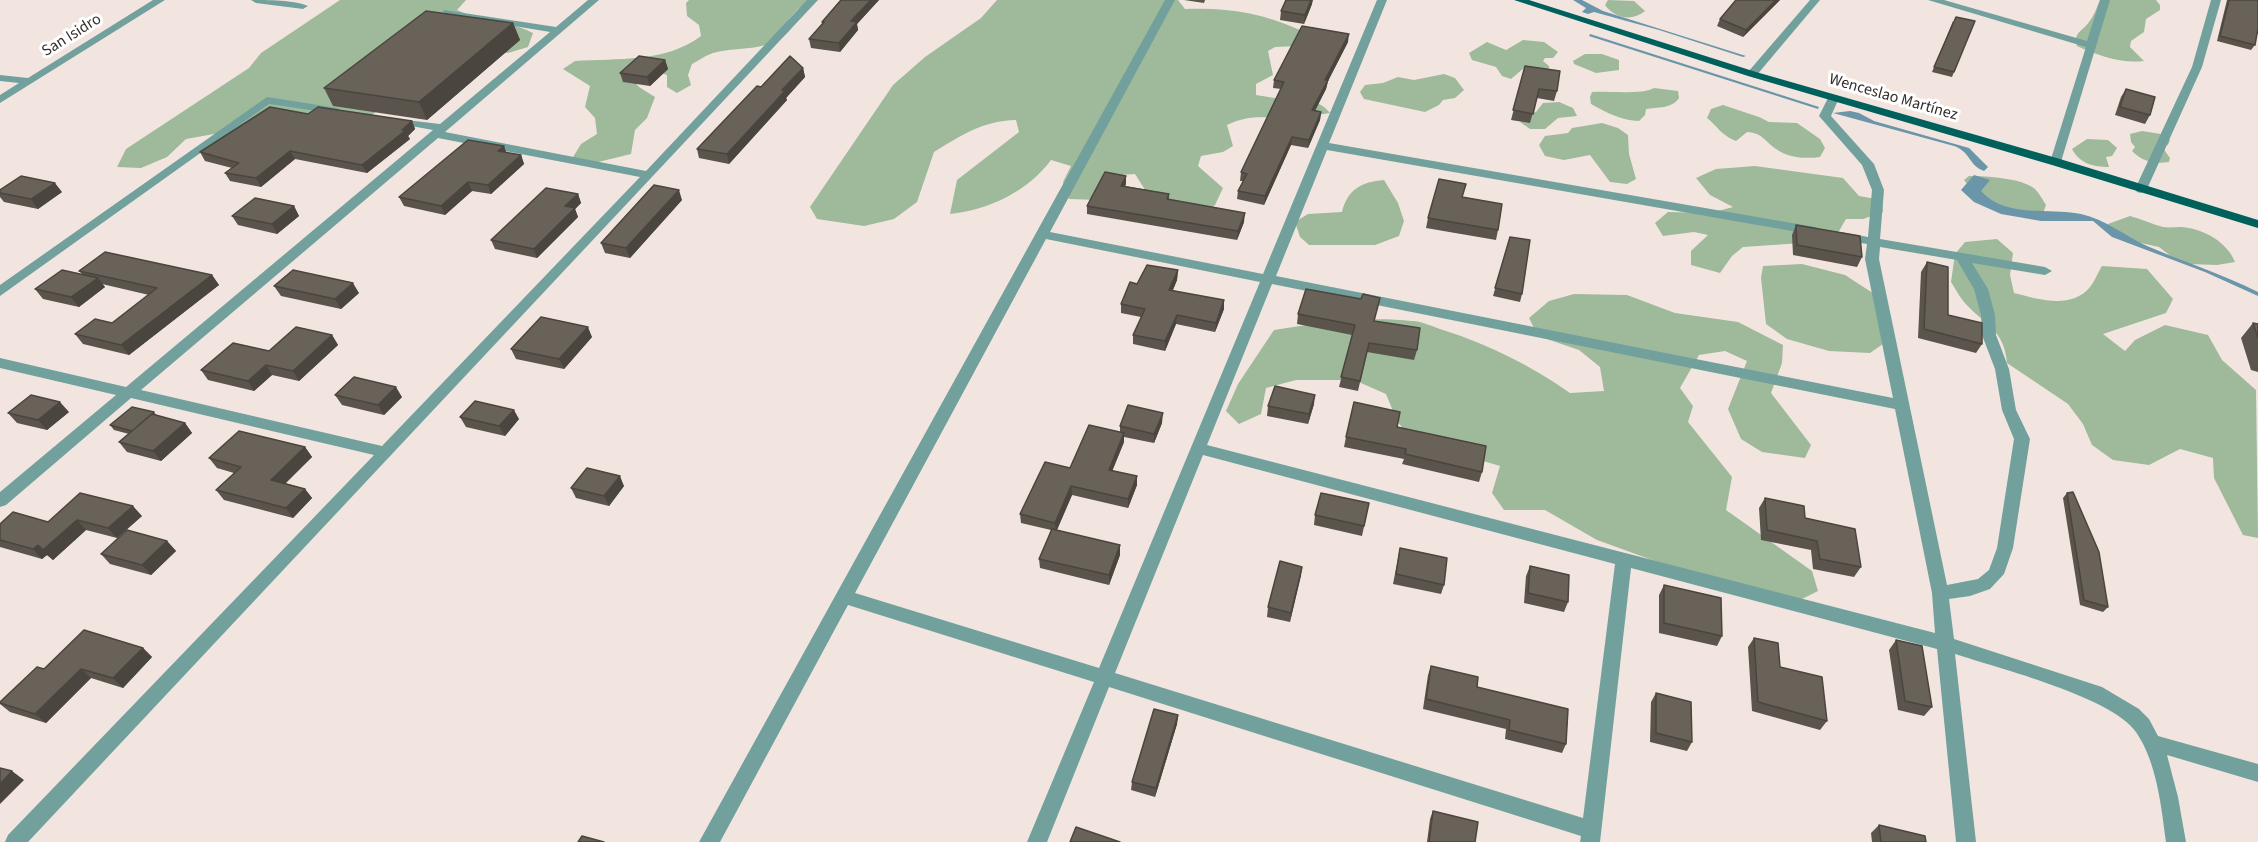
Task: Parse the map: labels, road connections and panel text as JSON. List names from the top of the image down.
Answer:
{
  "streets": {
    "main road": ["Wenceslao Martínez"],
    "street": ["San Isidro"]
  }
}
